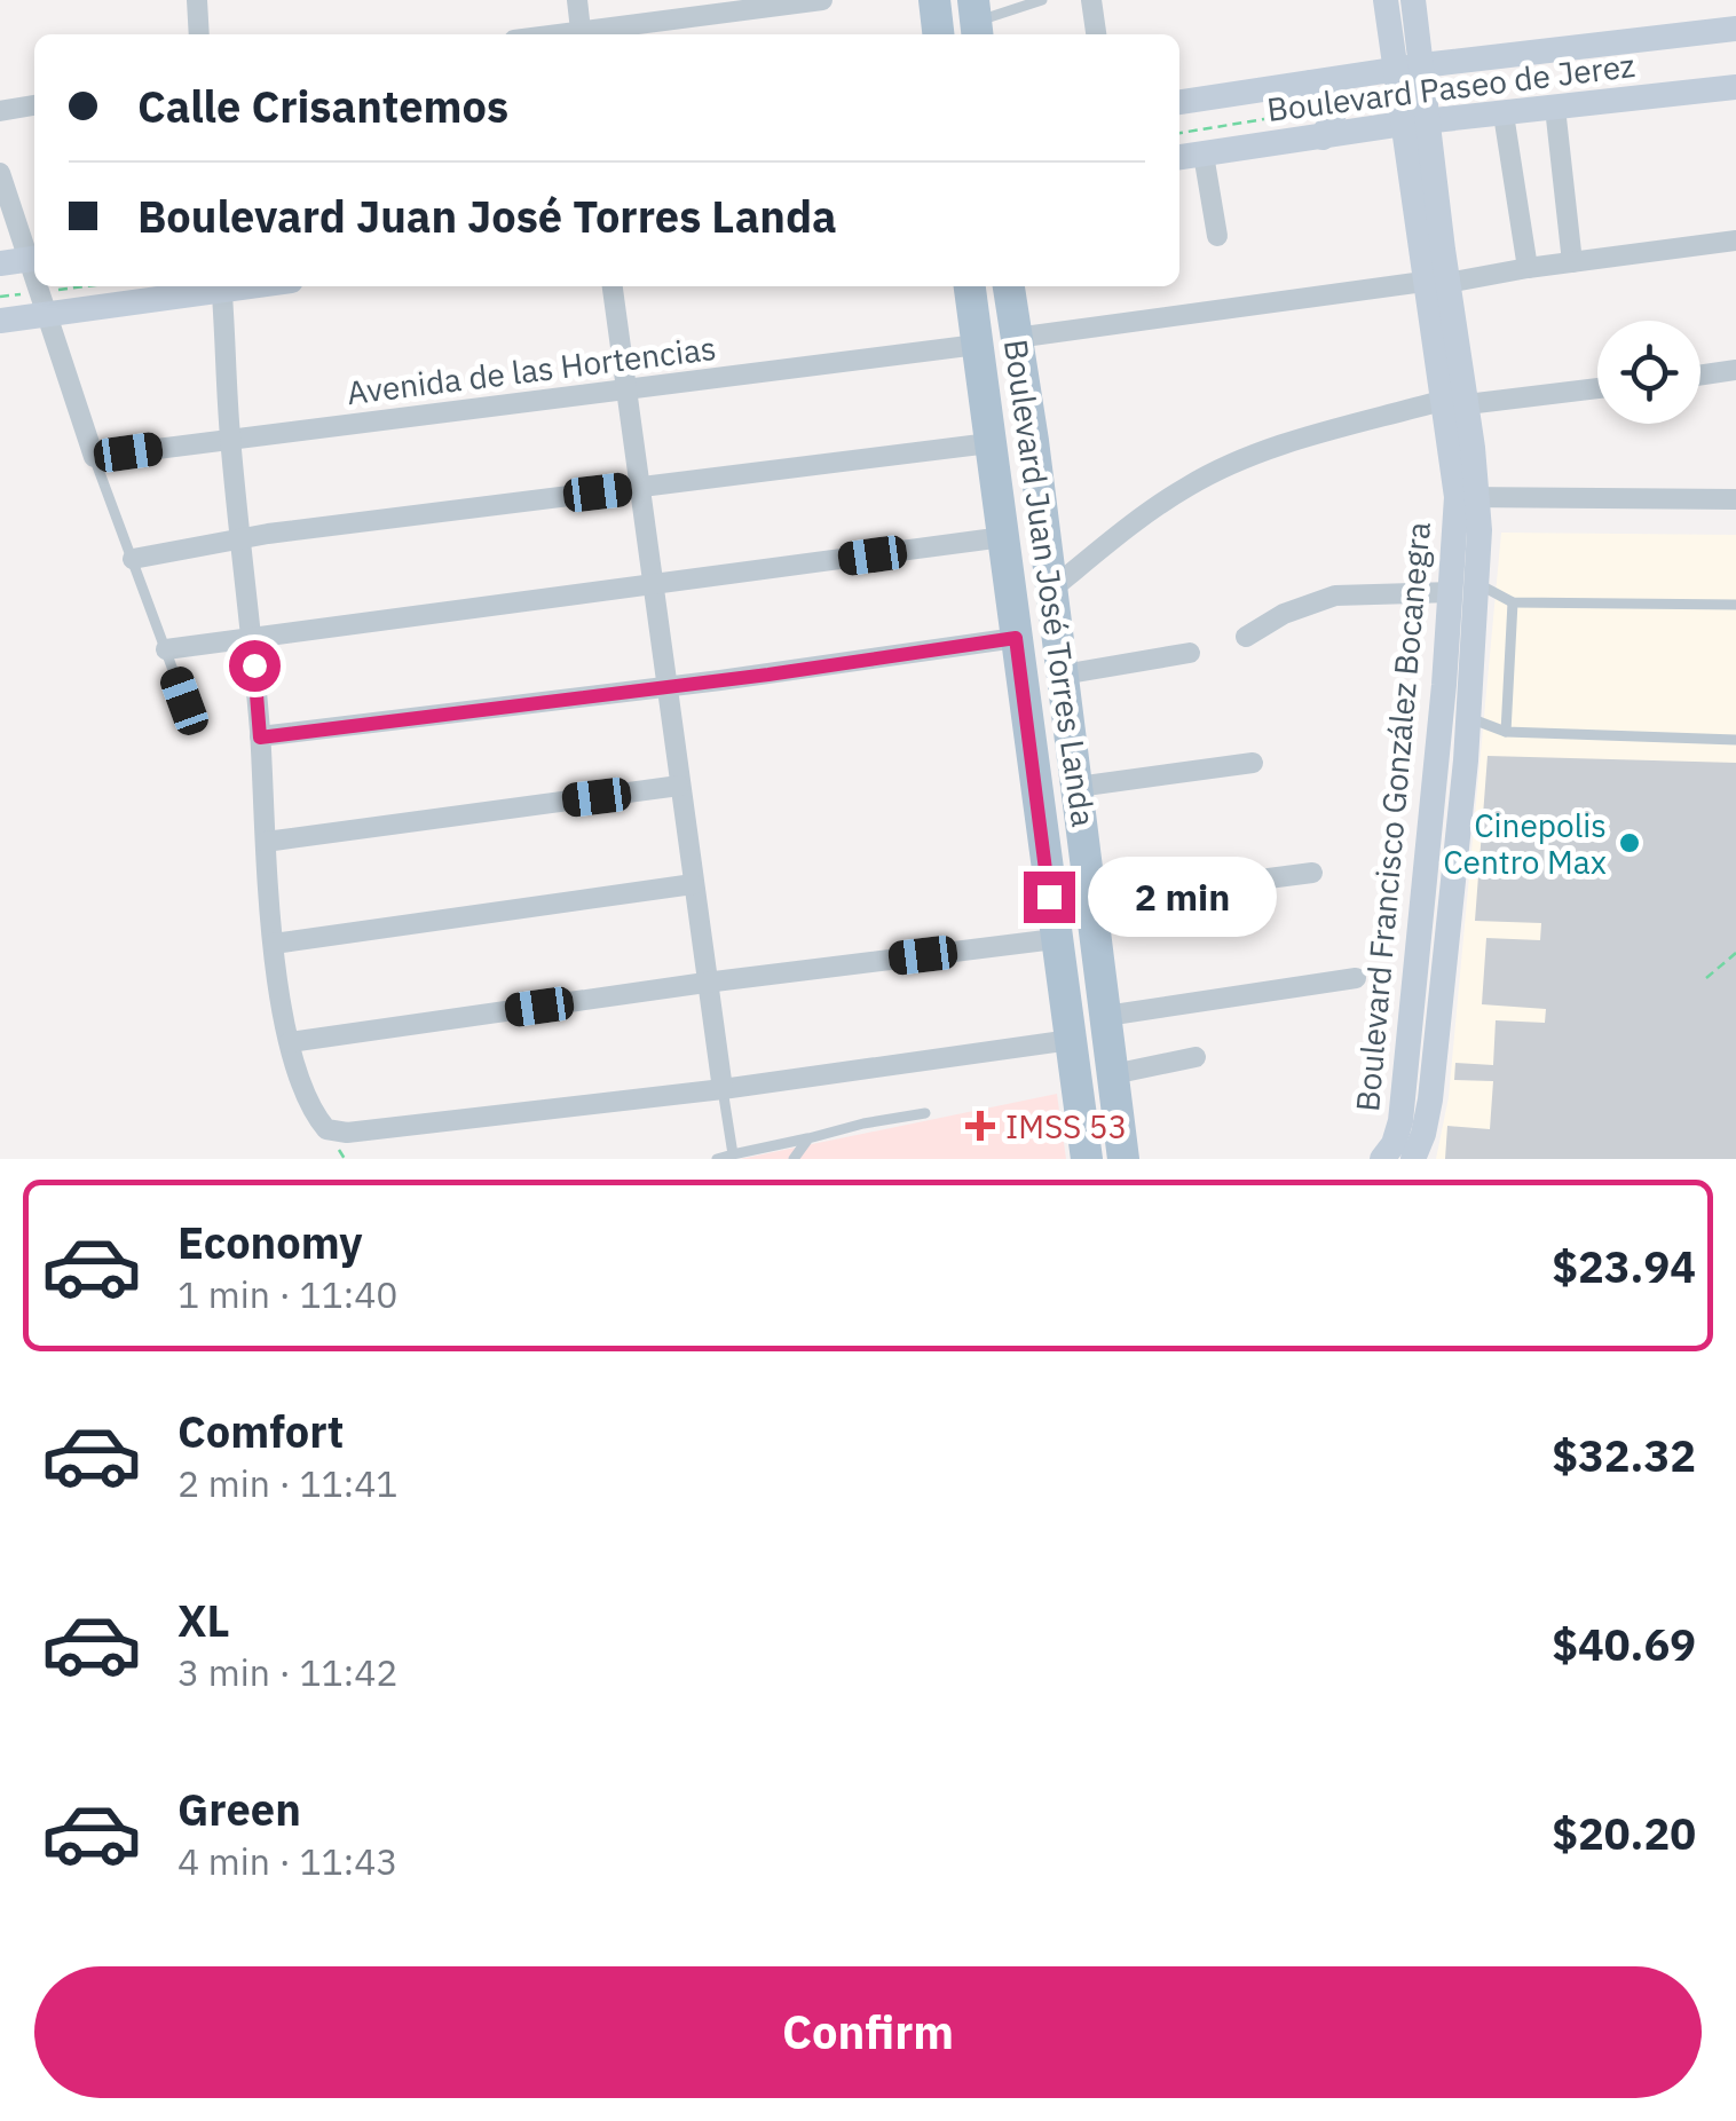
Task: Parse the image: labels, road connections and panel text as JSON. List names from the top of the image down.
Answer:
{
  "streets": {
    "main road": ["Boulevard Paseo de Jerez", "Boulevard Juan José Torres Landa", "Boulevard Francisco González Bocanegra"],
    "street": ["Avenida de las Hortencias"]
  },
  "crossings": [
    ["Boulevard Paseo de Jerez", "Boulevard Francisco González Bocanegra"],
    ["Avenida de las Hortencias", "Boulevard Juan José Torres Landa"]
  ],
  "places": {
    "other": ["Cinepolis Centro Max"],
    "health": ["IMSS 53"]
  },
  "page": {
    "banner": ["Calle Crisantemos", "Boulevard Juan José Torres Landa"],
    "bubble": "2 min",
    "list": [
      {
        "name": "Economy",
        "note": "1 min · 11:40",
        "value": "$23.94"
      },
      {
        "name": "Comfort",
        "note": "2 min · 11:41",
        "value": "$32.32"
      },
      {
        "name": "XL",
        "note": "3 min · 11:42",
        "value": "$40.69"
      },
      {
        "name": "Green",
        "note": "4 min · 11:43",
        "value": "$20.20"
      }
    ],
    "buttons": "Confirm"
  }
}
